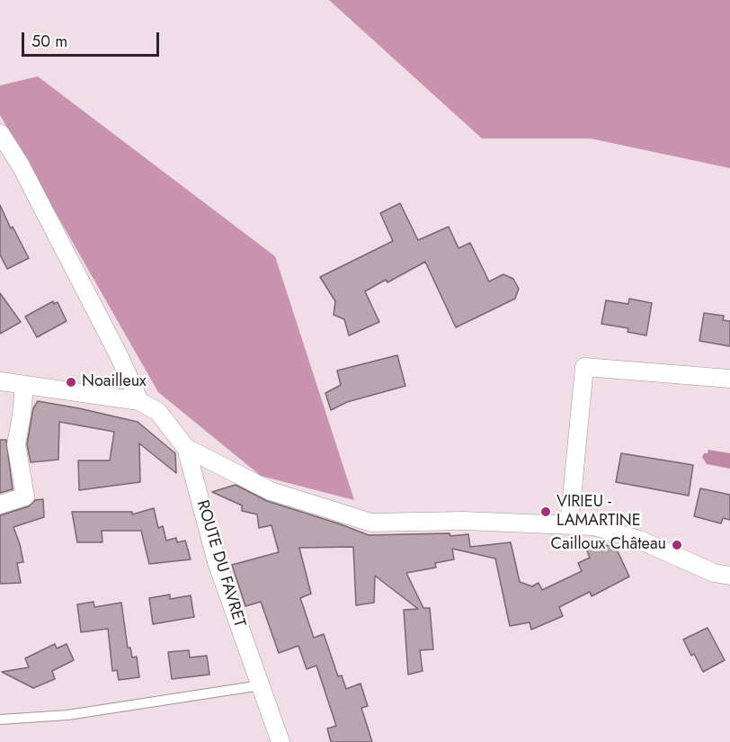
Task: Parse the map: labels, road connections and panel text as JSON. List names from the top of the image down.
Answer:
{
  "streets": {
    "street": ["ROUTE DU FAVRET"]
  },
  "places": ["Noailleux", "VIRIEU - LAMARTINE", "Cailloux Château"],
  "scale_bar": "50 m"
}
